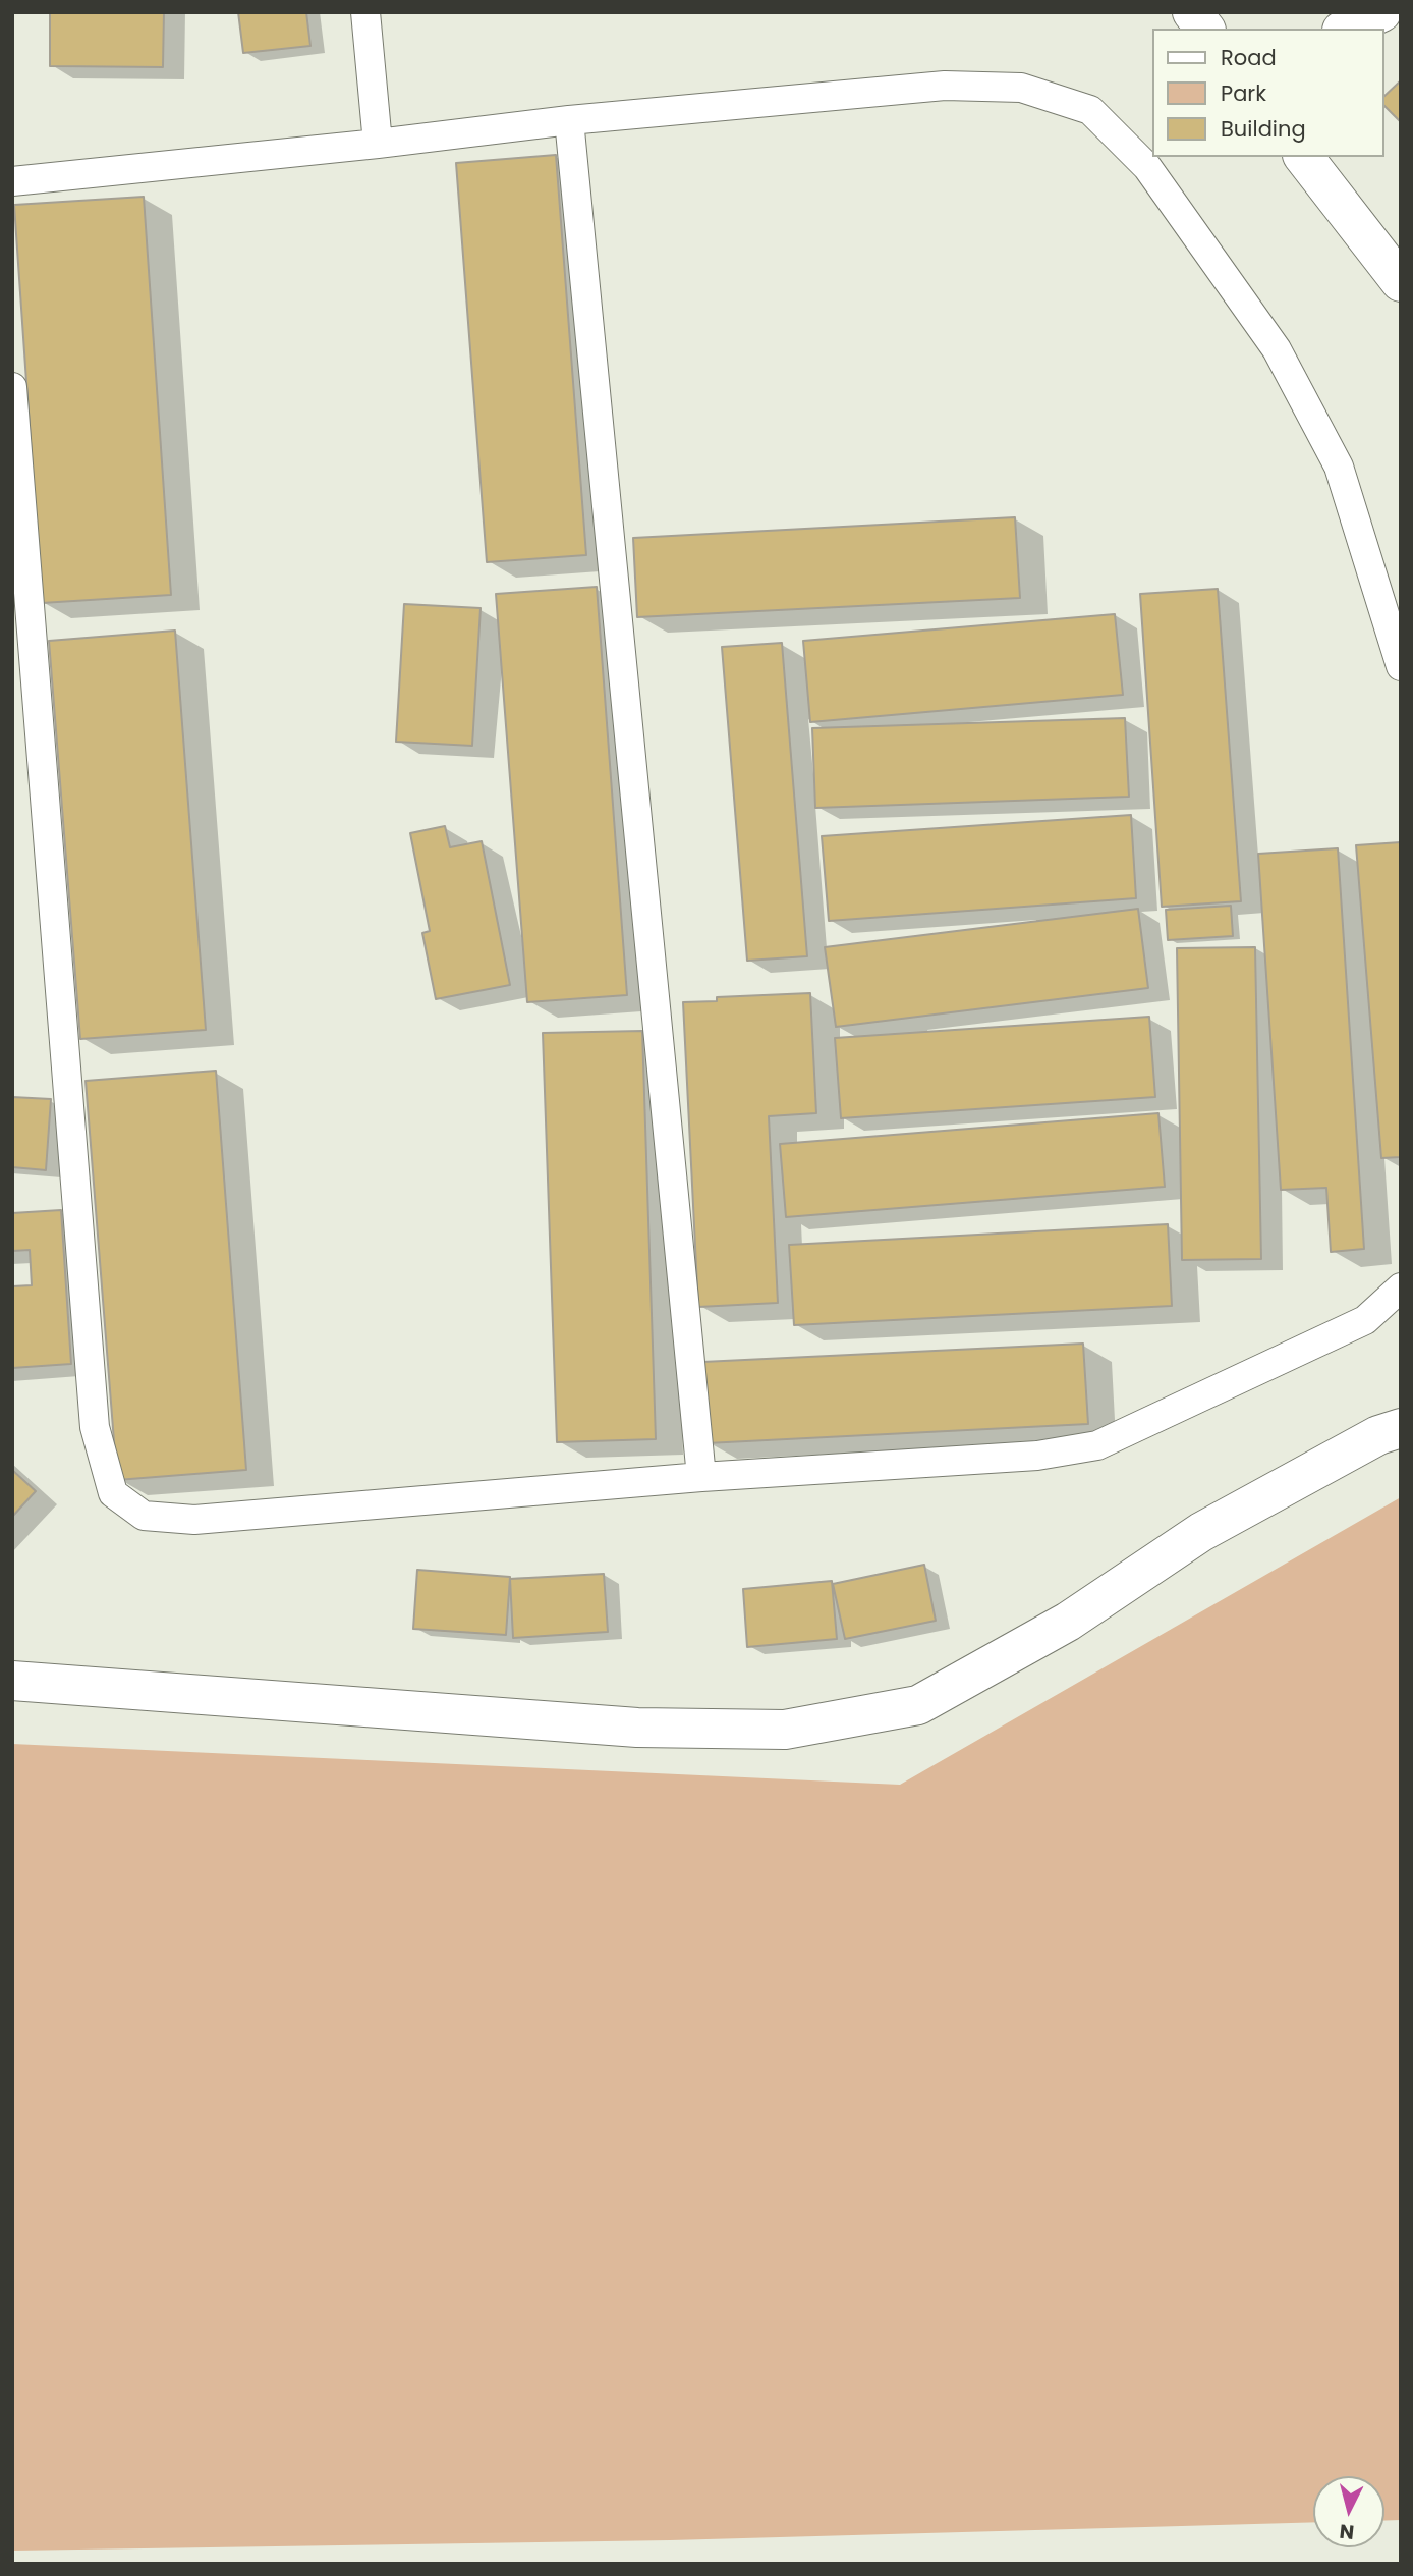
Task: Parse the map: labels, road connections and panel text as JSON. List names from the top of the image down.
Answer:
{
  "legend": ["Road", "Park", "Building"],
  "north": "bottom"
}
